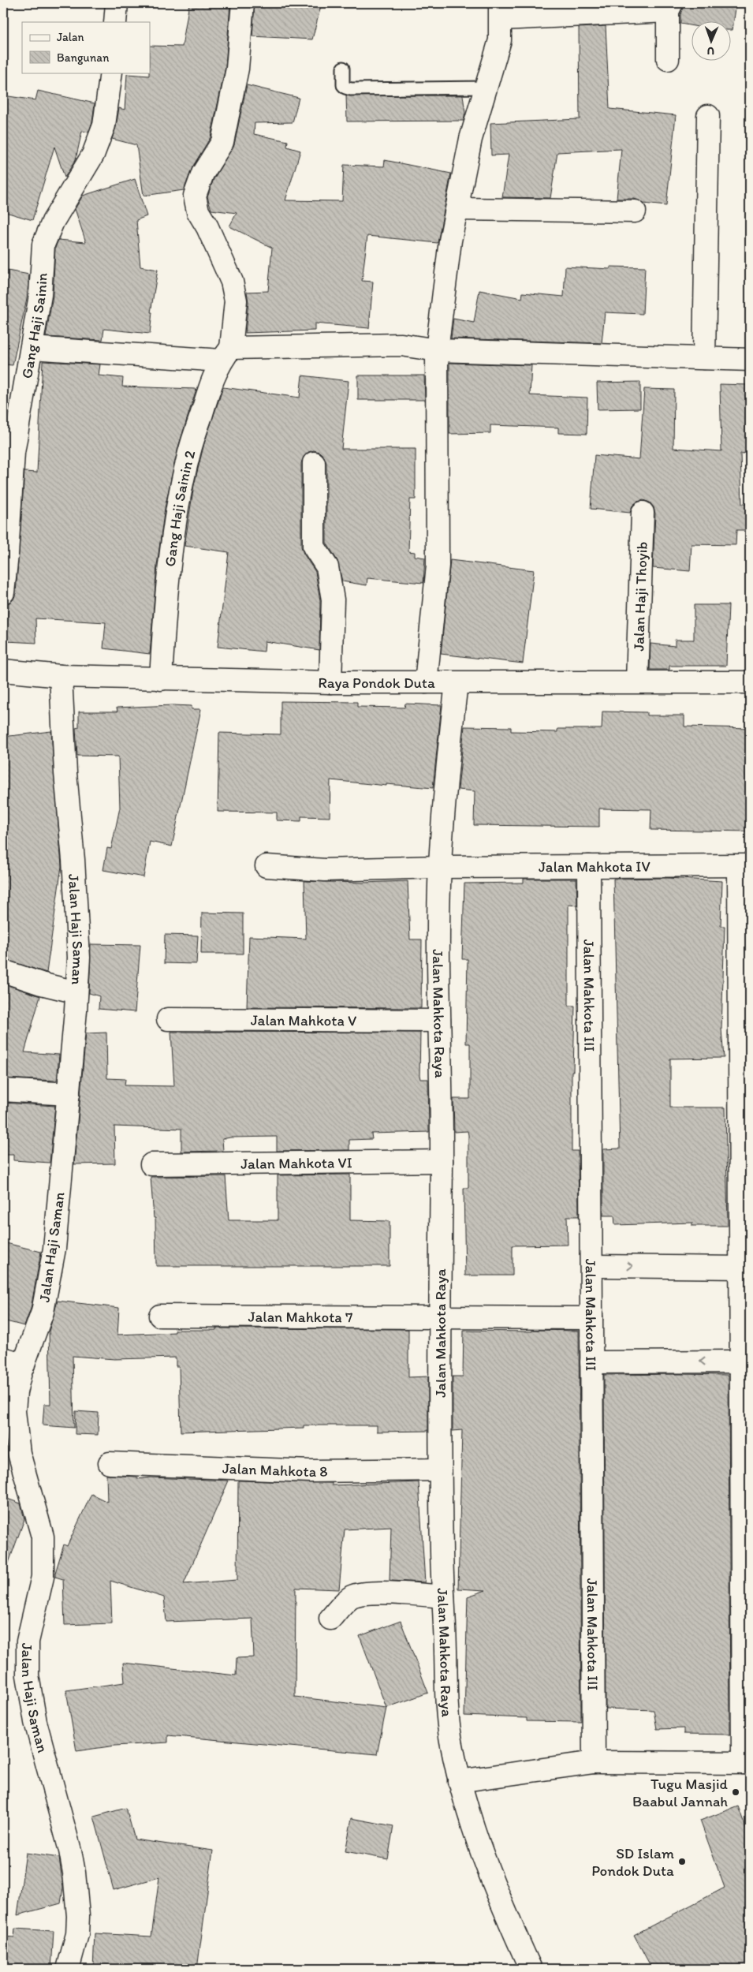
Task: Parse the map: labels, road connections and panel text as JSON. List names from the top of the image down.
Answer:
{
  "streets": {
    "street": [
      "Gang Haji Sainin",
      "Gang Haji Sainin 2",
      "Jalan Haji Thoyib",
      "Raya Pondok Duta",
      "Jalan Mahkota IV",
      "Jalan Haji Saman",
      "Jalan Mahkota III",
      "Jalan Mahkota Raya",
      "Jalan Mahkota V",
      "Jalan Mahkota VI",
      "Jalan Mahkota 7",
      "Jalan Mahkota 8"
    ]
  },
  "crossings": [
    ["Gang Haji Sainin 2", "Raya Pondok Duta"],
    ["Jalan Haji Thoyib", "Raya Pondok Duta"],
    ["Raya Pondok Duta", "Jalan Haji Saman"],
    ["Raya Pondok Duta", "Jalan Mahkota Raya"],
    ["Jalan Mahkota IV", "Jalan Mahkota III"],
    ["Jalan Mahkota IV", "Jalan Mahkota Raya"],
    ["Jalan Mahkota III", "Jalan Mahkota 7"],
    ["Jalan Mahkota Raya", "Jalan Mahkota V"],
    ["Jalan Mahkota Raya", "Jalan Mahkota VI"],
    ["Jalan Mahkota Raya", "Jalan Mahkota 7"],
    ["Jalan Mahkota Raya", "Jalan Mahkota 8"]
  ],
  "places": ["Tugu Masjid Baabul Jannah", "SD Islam Pondok Duta"],
  "legend": ["Jalan", "Bangunan"],
  "north": "bottom"
}
